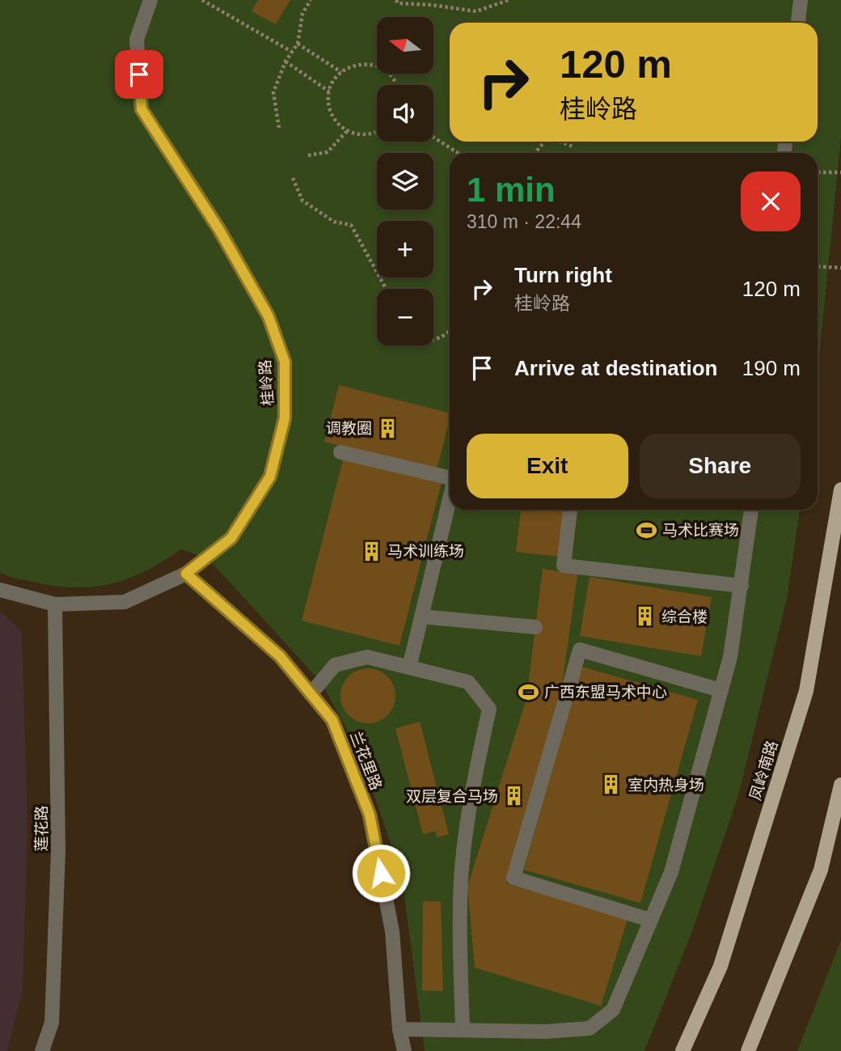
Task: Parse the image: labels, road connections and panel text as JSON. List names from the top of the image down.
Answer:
{
  "streets": {
    "main road": ["凤岭南路"],
    "street": ["桂岭路", "兰花里路", "莲花路"]
  },
  "crossings": [
    ["桂岭路", "兰花里路"],
    ["桂岭路", "莲花路"]
  ],
  "places": {
    "building": [
      "调教圈",
      "马术训练场",
      "综合楼",
      "室内热身场",
      "双层复合马场"
    ],
    "sports": ["马术比赛场", "广西东盟马术中心"]
  },
  "north": "left",
  "page": {
    "map_buttons": ["+", "−"],
    "turn": ["120 m", "桂岭路"],
    "heading": ["1 min", "310 m · 22:44"],
    "list": [
      {
        "name": "Turn right",
        "note": "桂岭路",
        "value": "120 m"
      },
      {
        "name": "Arrive at destination",
        "value": "190 m"
      }
    ],
    "buttons": ["Exit", "Share"]
  }
}
